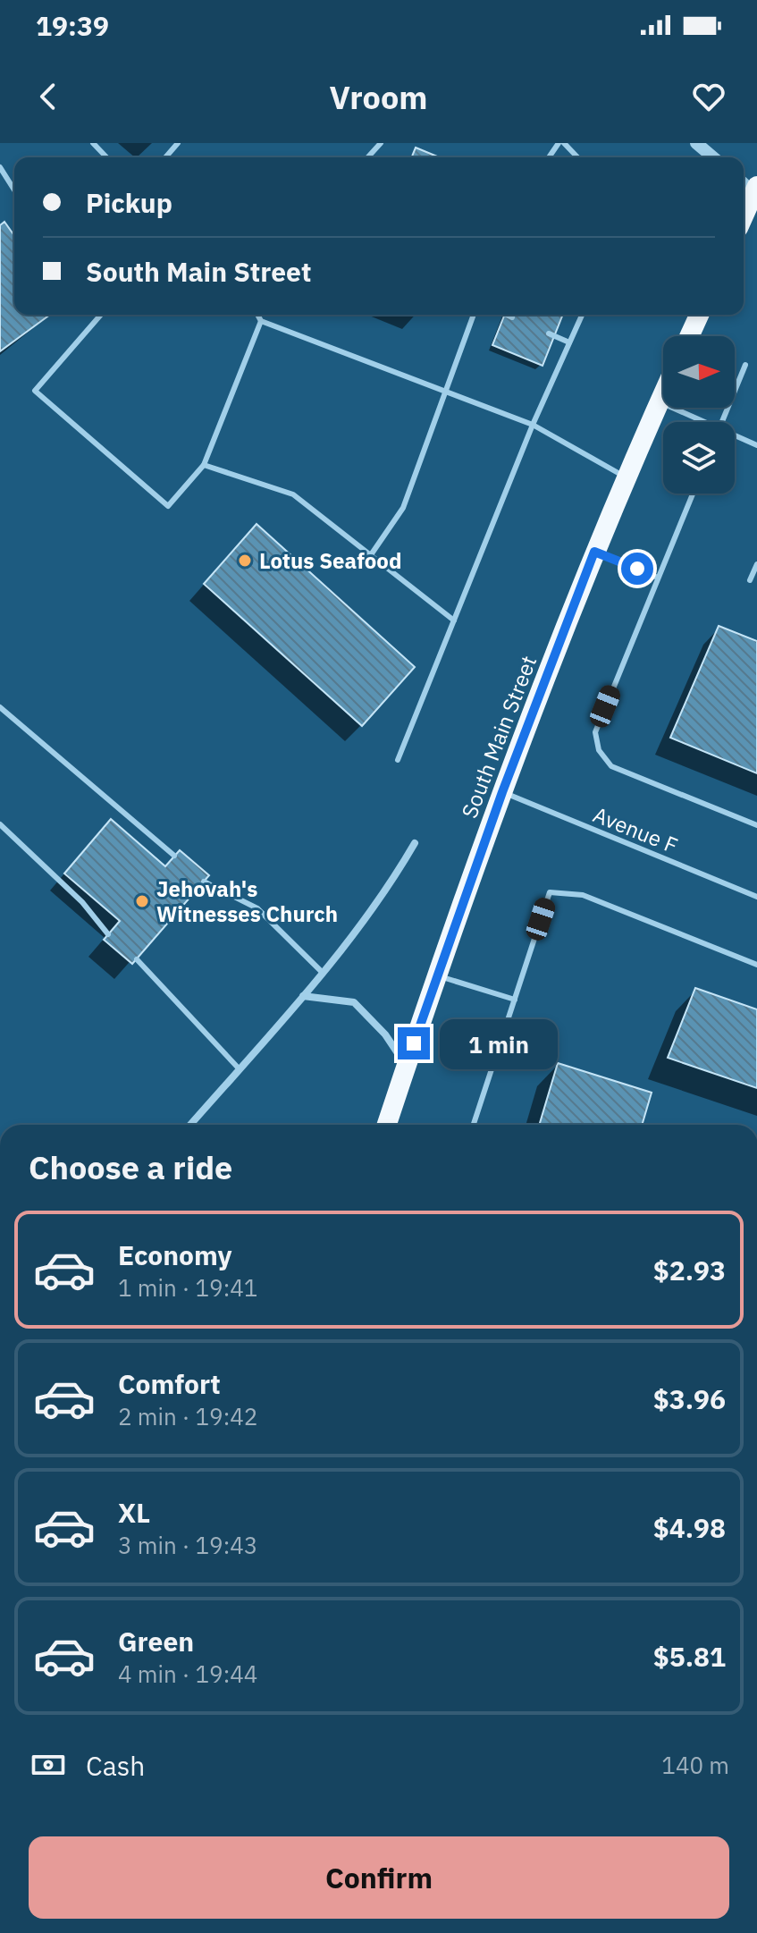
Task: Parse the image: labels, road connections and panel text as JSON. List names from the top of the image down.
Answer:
{
  "streets": {
    "highway": ["South Main Street"],
    "lane": ["Avenue F"]
  },
  "crossings": [
    ["South Main Street", "Avenue F"]
  ],
  "places": ["Lotus Seafood", "Jehovah's Witnesses Church"],
  "north": "right",
  "page": {
    "status": "19:39",
    "header": "Vroom",
    "banner": ["Pickup", "South Main Street"],
    "bubble": "1 min",
    "heading": "Choose a ride",
    "list": [
      {
        "name": "Economy",
        "note": "1 min · 19:41",
        "value": "$2.93"
      },
      {
        "name": "Comfort",
        "note": "2 min · 19:42",
        "value": "$3.96"
      },
      {
        "name": "XL",
        "note": "3 min · 19:43",
        "value": "$4.98"
      },
      {
        "name": "Green",
        "note": "4 min · 19:44",
        "value": "$5.81"
      }
    ],
    "pay": ["Cash", "140 m"],
    "buttons": "Confirm"
  }
}
